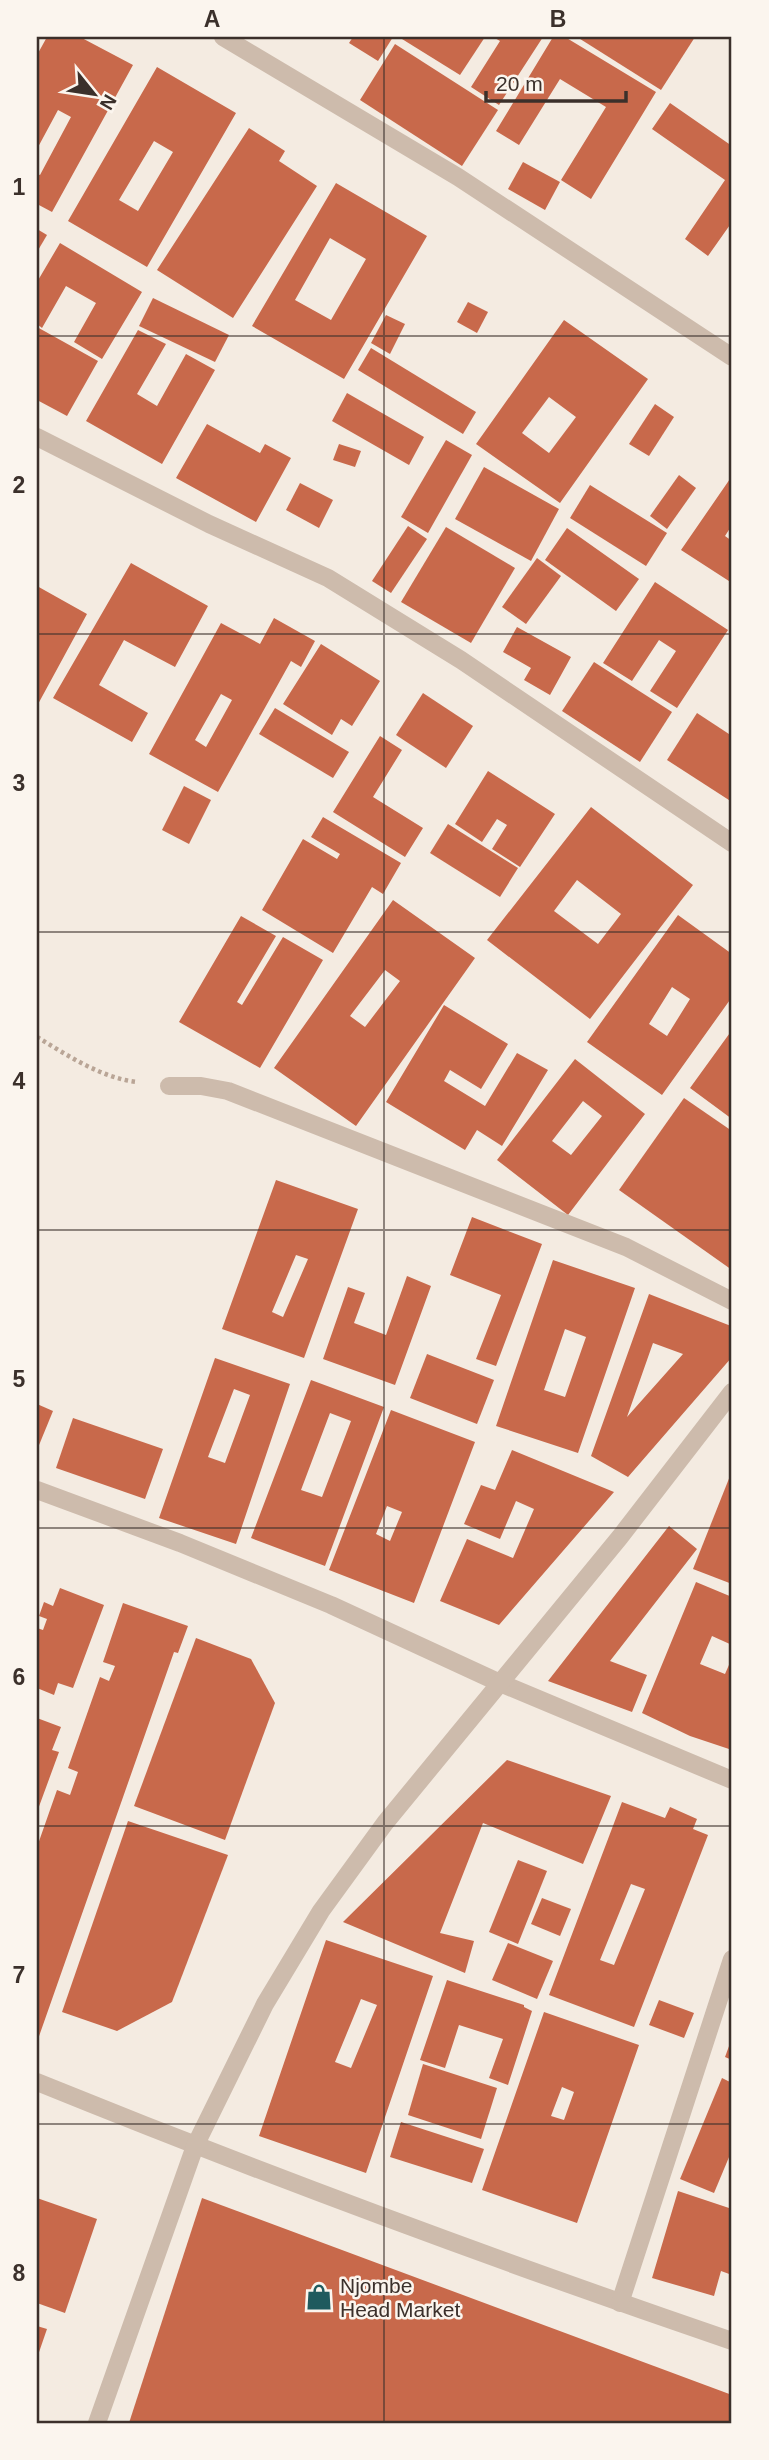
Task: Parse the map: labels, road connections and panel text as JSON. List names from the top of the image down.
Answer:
{
  "places": {
    "shop": ["Njombe Head Market"]
  },
  "scale_bar": "20 m",
  "north": "bottom right",
  "grid": {
    "columns": ["A", "B"],
    "rows": [
      "1",
      "2",
      "3",
      "4",
      "5",
      "6",
      "7",
      "8"
    ]
  }
}
